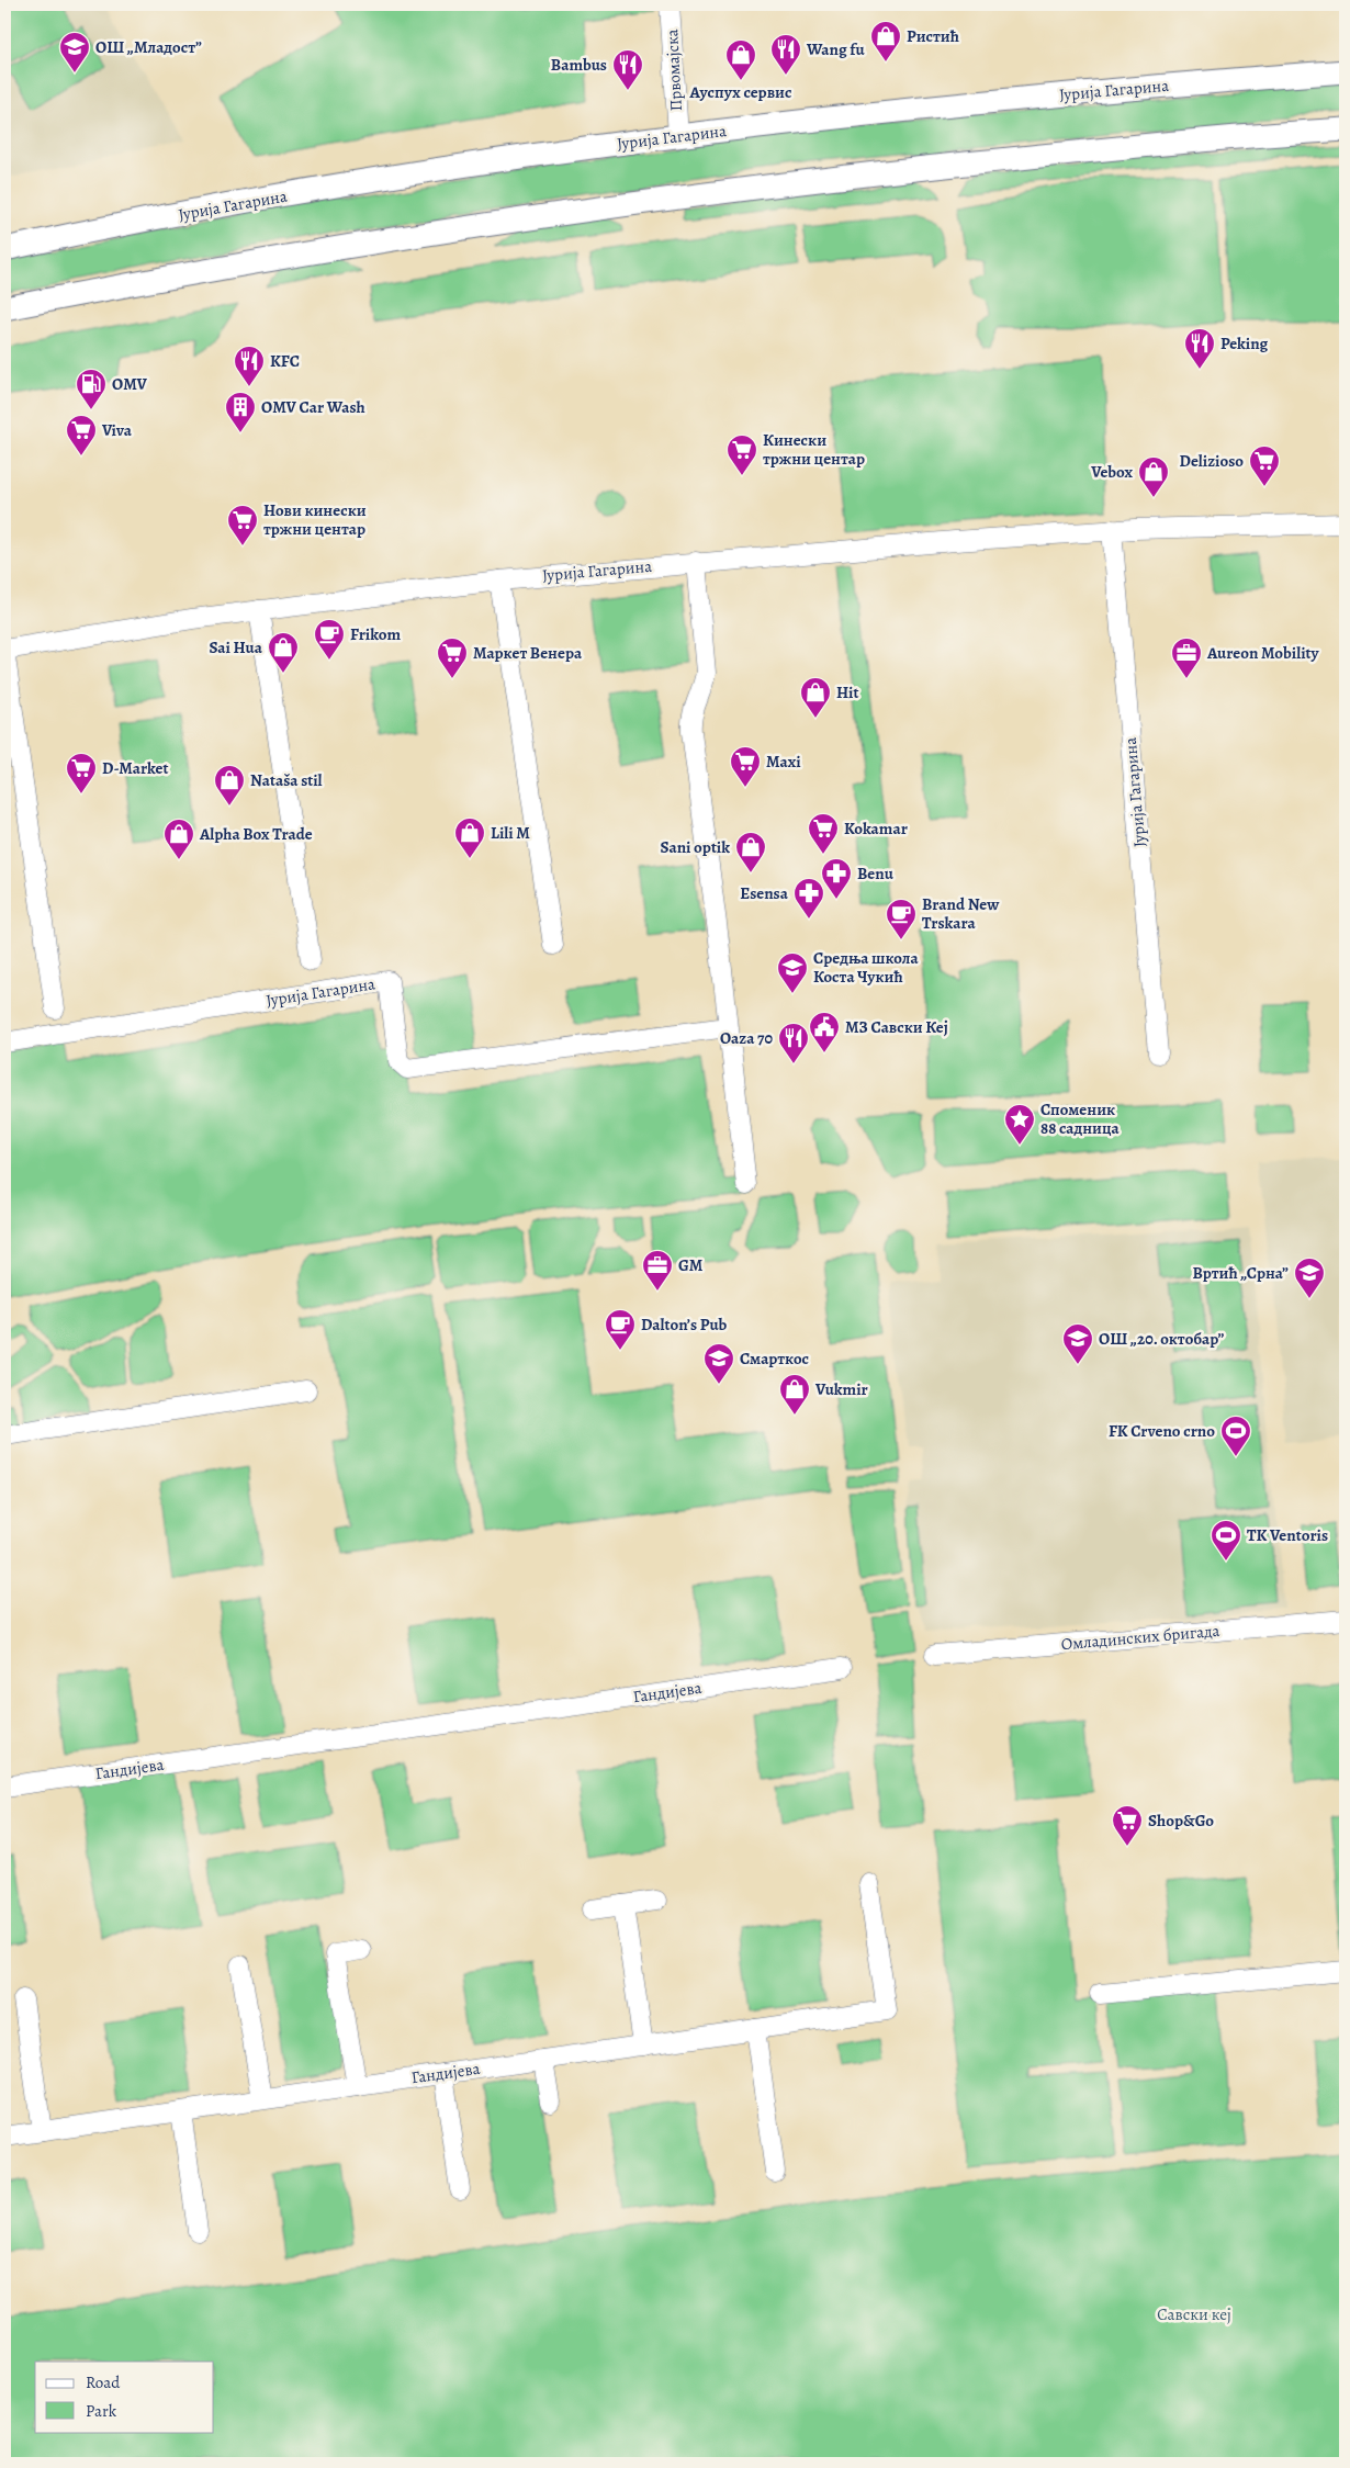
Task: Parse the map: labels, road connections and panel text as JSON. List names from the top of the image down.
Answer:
{
  "streets": {
    "main road": ["Јурија Гагарина"],
    "street": ["Првомајска", "Омладинских бригада", "Гандијева"]
  },
  "crossings": [
    ["Првомајска", "Јурија Гагарина"]
  ],
  "parks": ["Савски кеј"],
  "places": {
    "shop": [
      "Ристић",
      "Ауспух сервис",
      "Vebox",
      "Sai Hua",
      "Hit",
      "Nataša stil",
      "Lili M",
      "Alpha Box Trade",
      "Sani optik",
      "Vukmir"
    ],
    "school or university": [
      "ОШ „Младост”",
      "Средња школа Коста Чукић",
      "Вртић „Срна”",
      "ОШ „20. октобар”",
      "Смарткос"
    ],
    "restaurant": [
      "Wang fu",
      "Bambus",
      "Peking",
      "KFC",
      "Oaza 70"
    ],
    "fuel station": ["OMV"],
    "building": ["OMV Car Wash"],
    "supermarket": [
      "Viva",
      "Кинески тржни центар",
      "Delizioso",
      "Нови кинески тржни центар",
      "Маркет Венера",
      "Maxi",
      "D-Market",
      "Kokamar",
      "Shop&Go"
    ],
    "cafe": ["Frikom", "Brand New Trskara", "Dalton’s Pub"],
    "office": ["Aureon Mobility", "GM"],
    "pharmacy": ["Benu", "Esensa"],
    "public building": ["МЗ Савски Кеј"],
    "place": ["Споменик 88 садница"],
    "sports": ["FK Crveno crno", "TK Ventoris"]
  },
  "legend": ["Road", "Park"]
}
